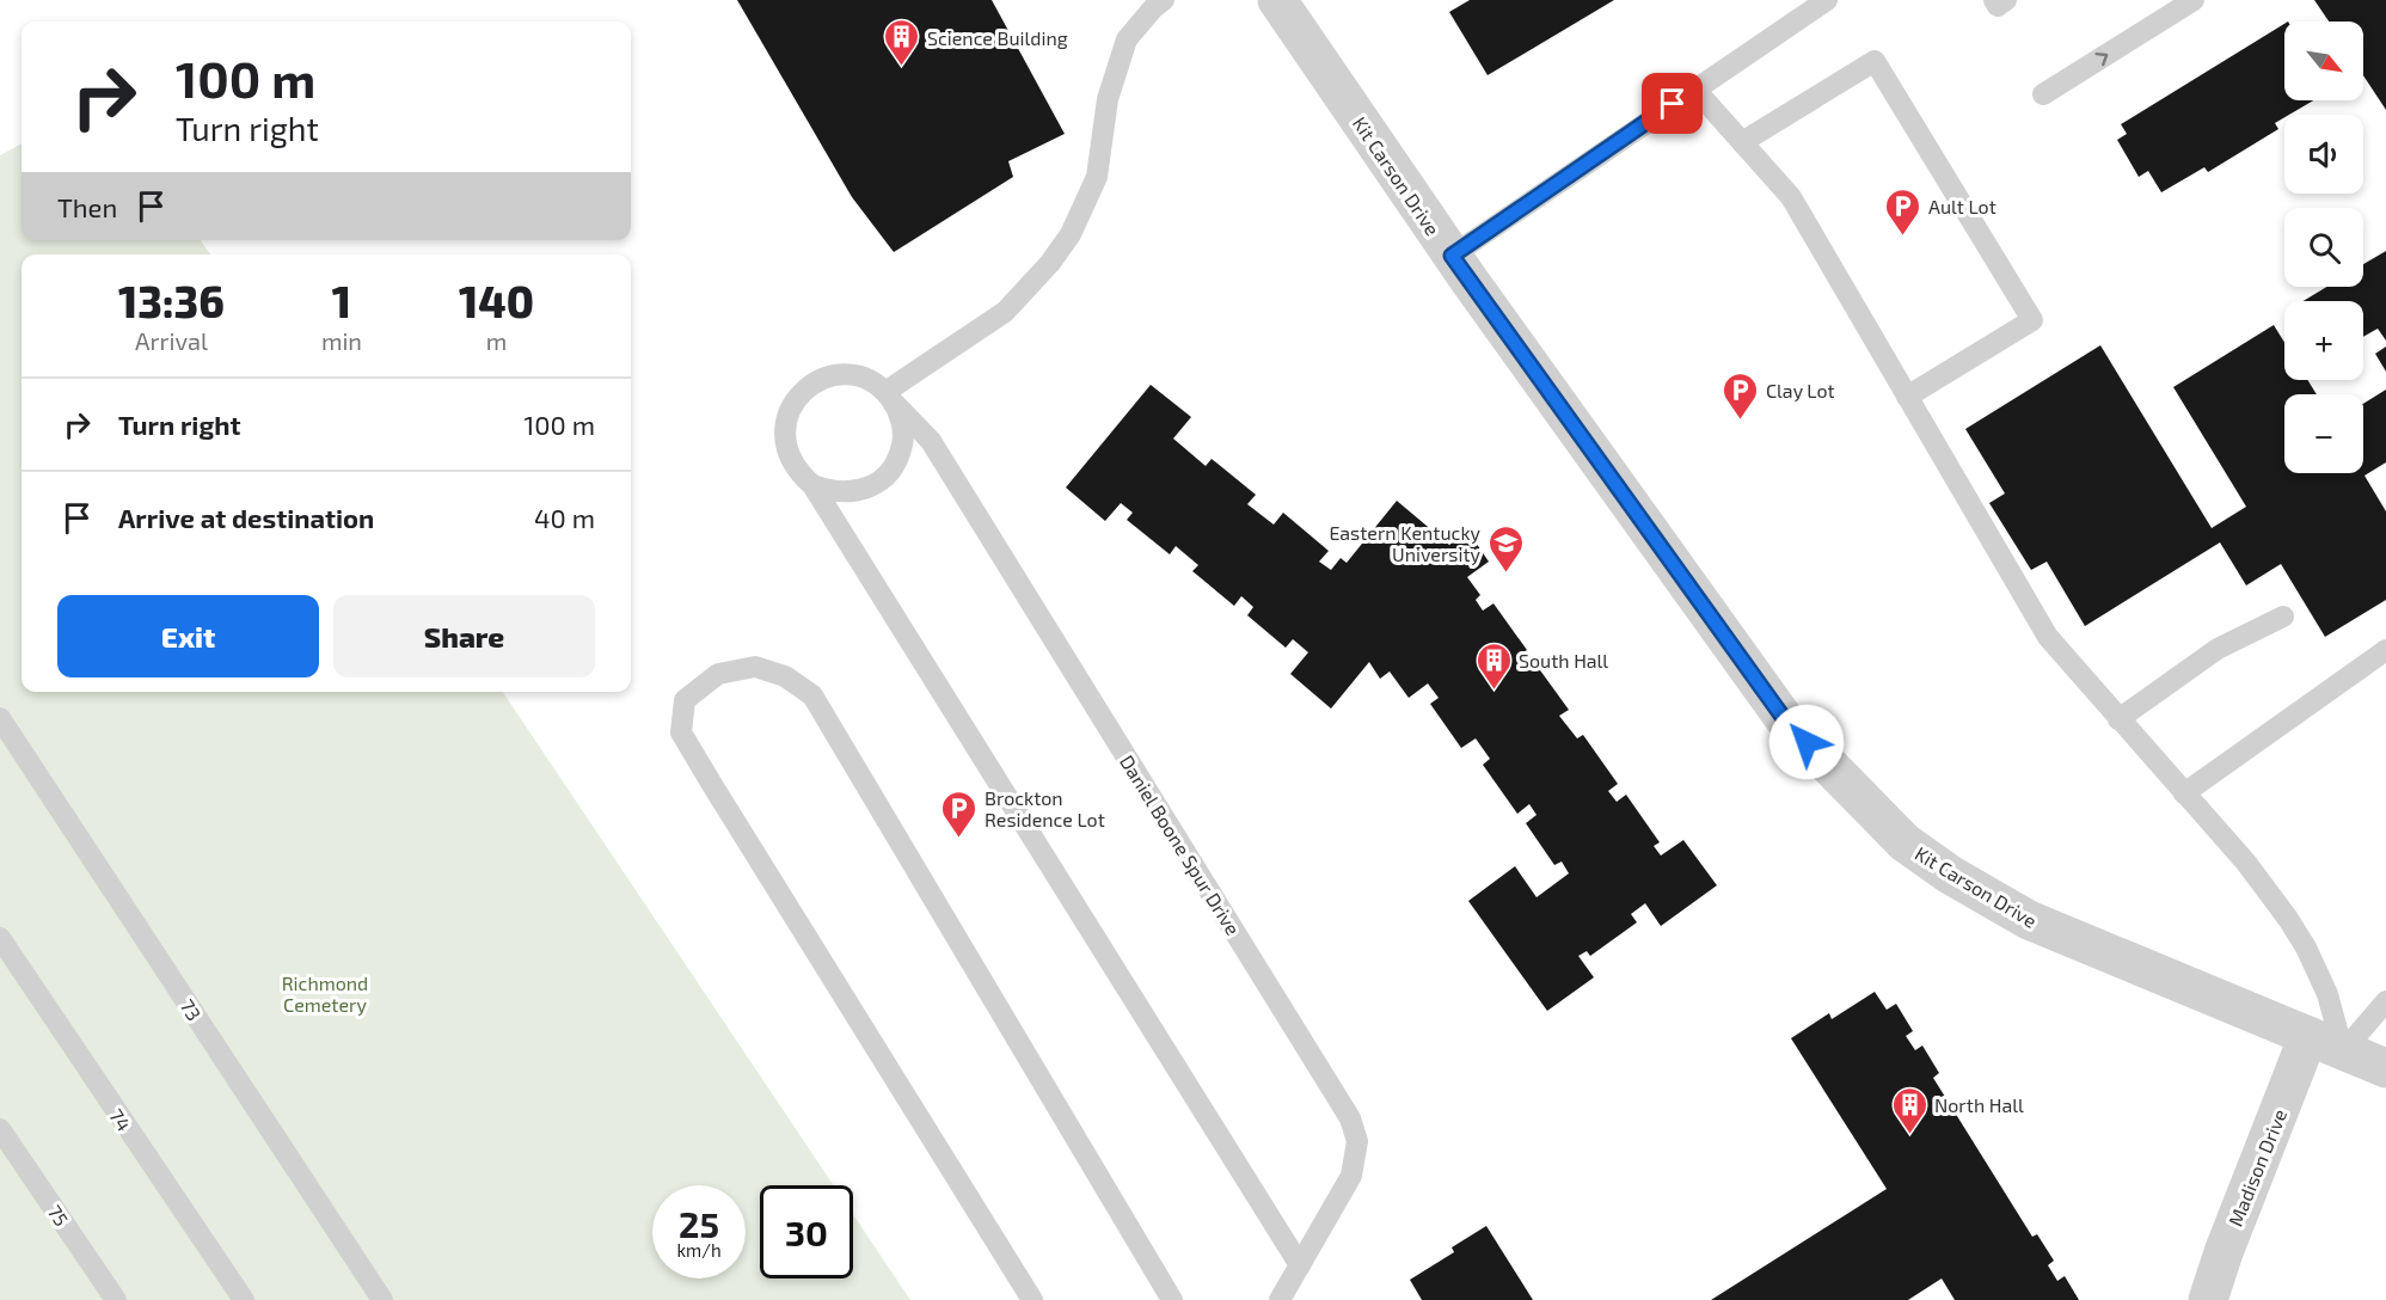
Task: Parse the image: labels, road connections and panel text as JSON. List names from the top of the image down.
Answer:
{
  "streets": {
    "street": ["Kit Carson Drive", "Madison Drive"],
    "lane": [
      "Daniel Boone Spur Drive",
      "73",
      "74",
      "75"
    ]
  },
  "crossings": [
    ["Kit Carson Drive", "Madison Drive"]
  ],
  "parks": ["Richmond Cemetery"],
  "places": {
    "building": ["Science Building", "South Hall", "North Hall"],
    "parking": ["Ault Lot", "Clay Lot", "Brockton Residence Lot"],
    "school or university": ["Eastern Kentucky University"]
  },
  "north": "bottom right",
  "page": {
    "map_buttons": ["+", "−"],
    "turn": ["100 m", "Turn right"],
    "then": "Then",
    "eta": [
      "13:36",
      "Arrival",
      "1",
      "min",
      "140",
      "m"
    ],
    "list": [
      {
        "name": "Turn right",
        "value": "100 m"
      },
      {
        "name": "Arrive at destination",
        "value": "40 m"
      }
    ],
    "buttons": ["Exit", "Share"],
    "speed": "25 km/h",
    "limit": "30"
  }
}
